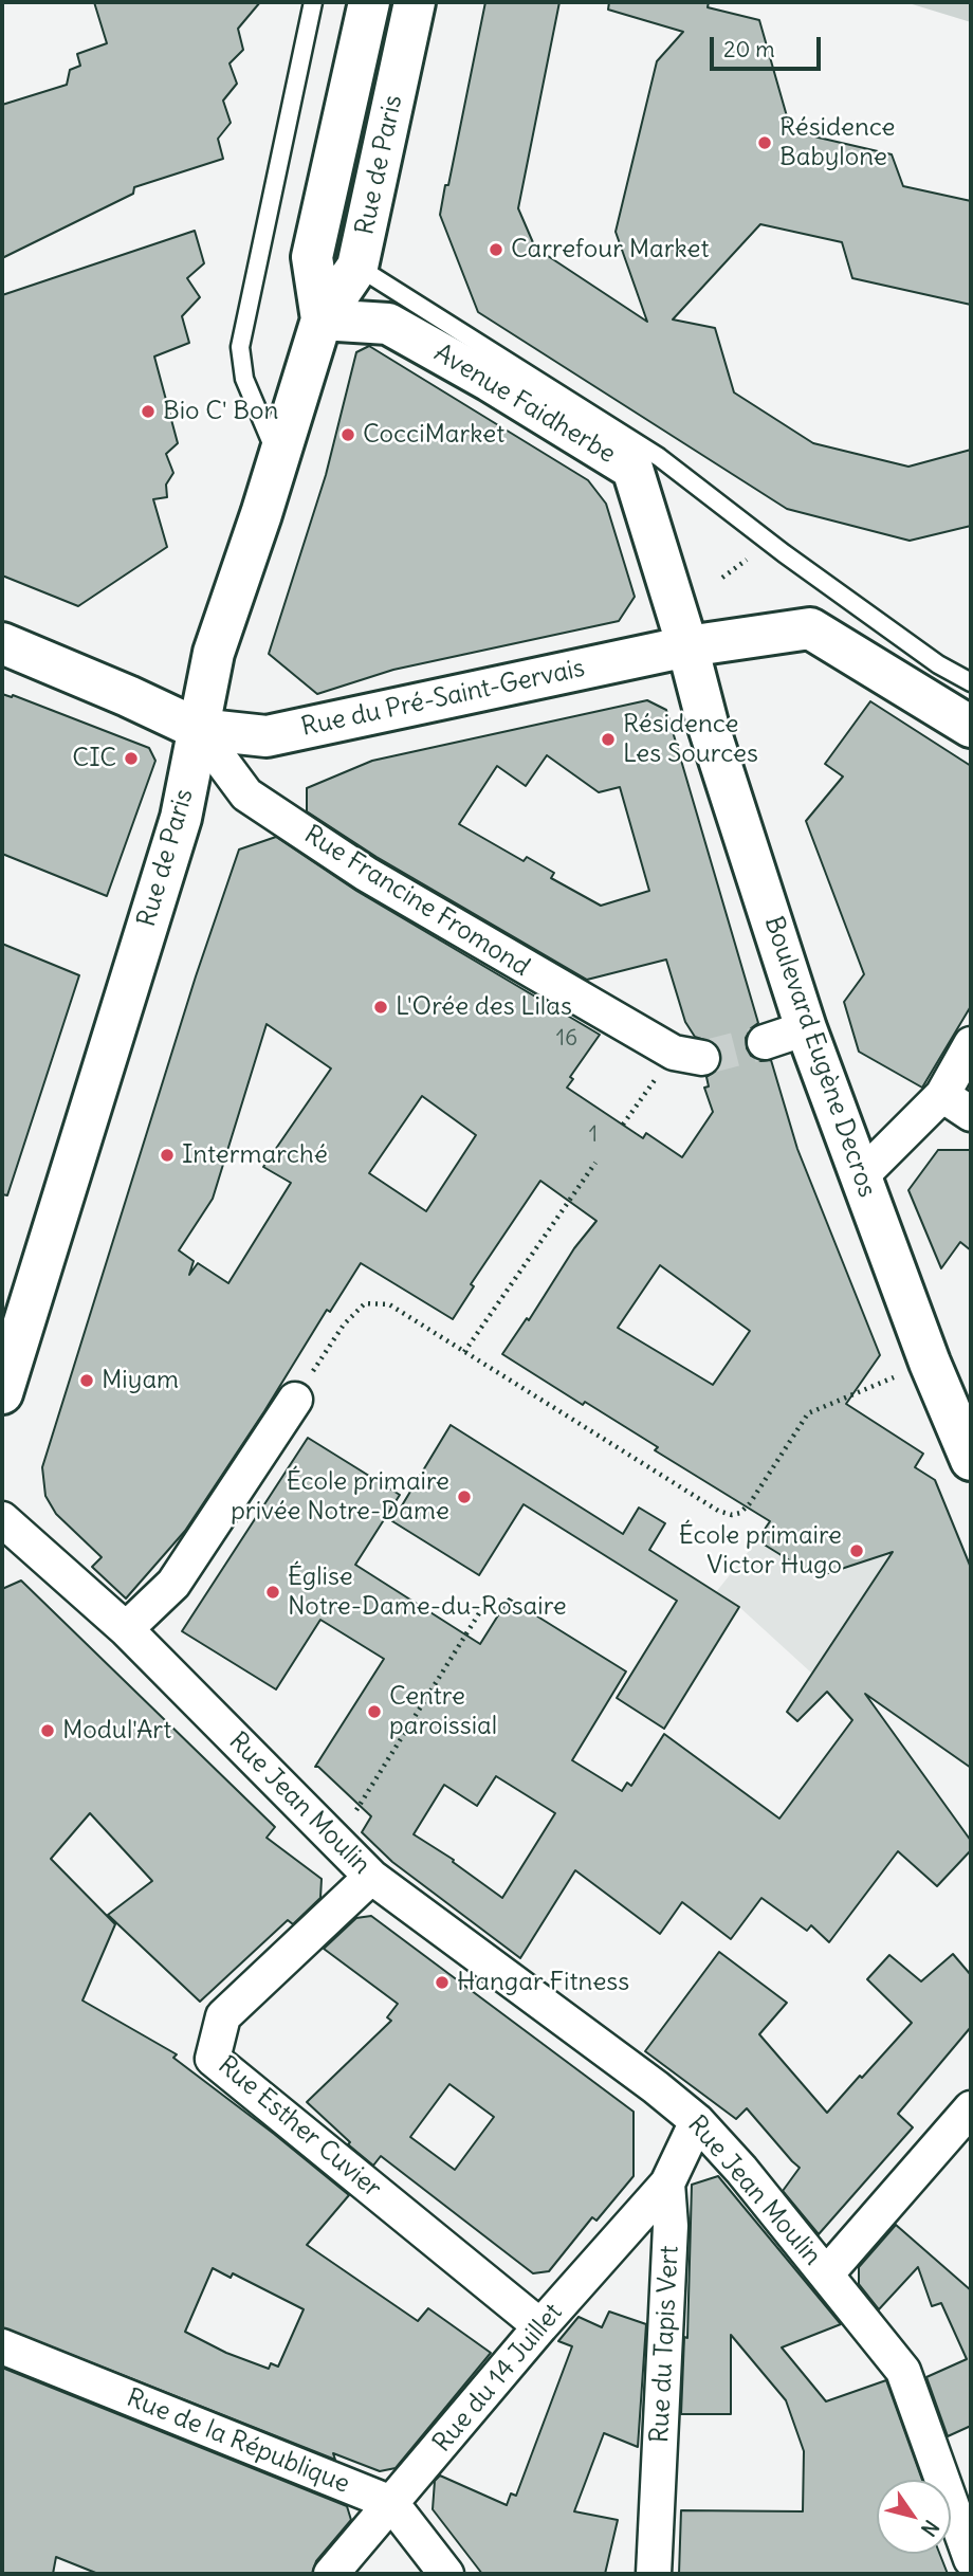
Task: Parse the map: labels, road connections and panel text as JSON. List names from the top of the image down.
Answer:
{
  "streets": {
    "main road": [
      "Rue de Paris",
      "Avenue Faidherbe",
      "Rue du Pré-Saint-Gervais",
      "Boulevard Eugène Decros"
    ],
    "street": [
      "Rue Francine Fromond",
      "Rue Jean Moulin",
      "Rue Esther Cuvier",
      "Rue du Tapis Vert",
      "Rue du 14 Juillet",
      "Rue de la République"
    ]
  },
  "crossings": [
    ["Rue de Paris", "Avenue Faidherbe"],
    ["Rue de Paris", "Rue du Pré-Saint-Gervais"],
    ["Rue de Paris", "Rue Francine Fromond"],
    ["Avenue Faidherbe", "Rue du Pré-Saint-Gervais"],
    ["Avenue Faidherbe", "Boulevard Eugène Decros"],
    ["Rue du Pré-Saint-Gervais", "Rue Francine Fromond"],
    ["Rue du Pré-Saint-Gervais", "Boulevard Eugène Decros"],
    ["Rue Jean Moulin", "Rue Esther Cuvier"],
    ["Rue Jean Moulin", "Rue du Tapis Vert"],
    ["Rue Esther Cuvier", "Rue du 14 Juillet"],
    ["Rue du Tapis Vert", "Rue du 14 Juillet"],
    ["Rue du 14 Juillet", "Rue de la République"]
  ],
  "places": [
    "Résidence Babylone",
    "Carrefour Market",
    "Bio C' Bon",
    "CocciMarket",
    "Résidence Les Sources",
    "CIC",
    "L'Orée des Lilas",
    "Intermarché",
    "Miyam",
    "École primaire privée Notre-Dame",
    "École primaire Victor Hugo",
    "Église Notre-Dame-du-Rosaire",
    "Centre paroissial",
    "Modul'Art",
    "Hangar Fitness"
  ],
  "house_numbers": ["16", "1"],
  "scale_bar": "20 m",
  "north": "bottom right"
}
